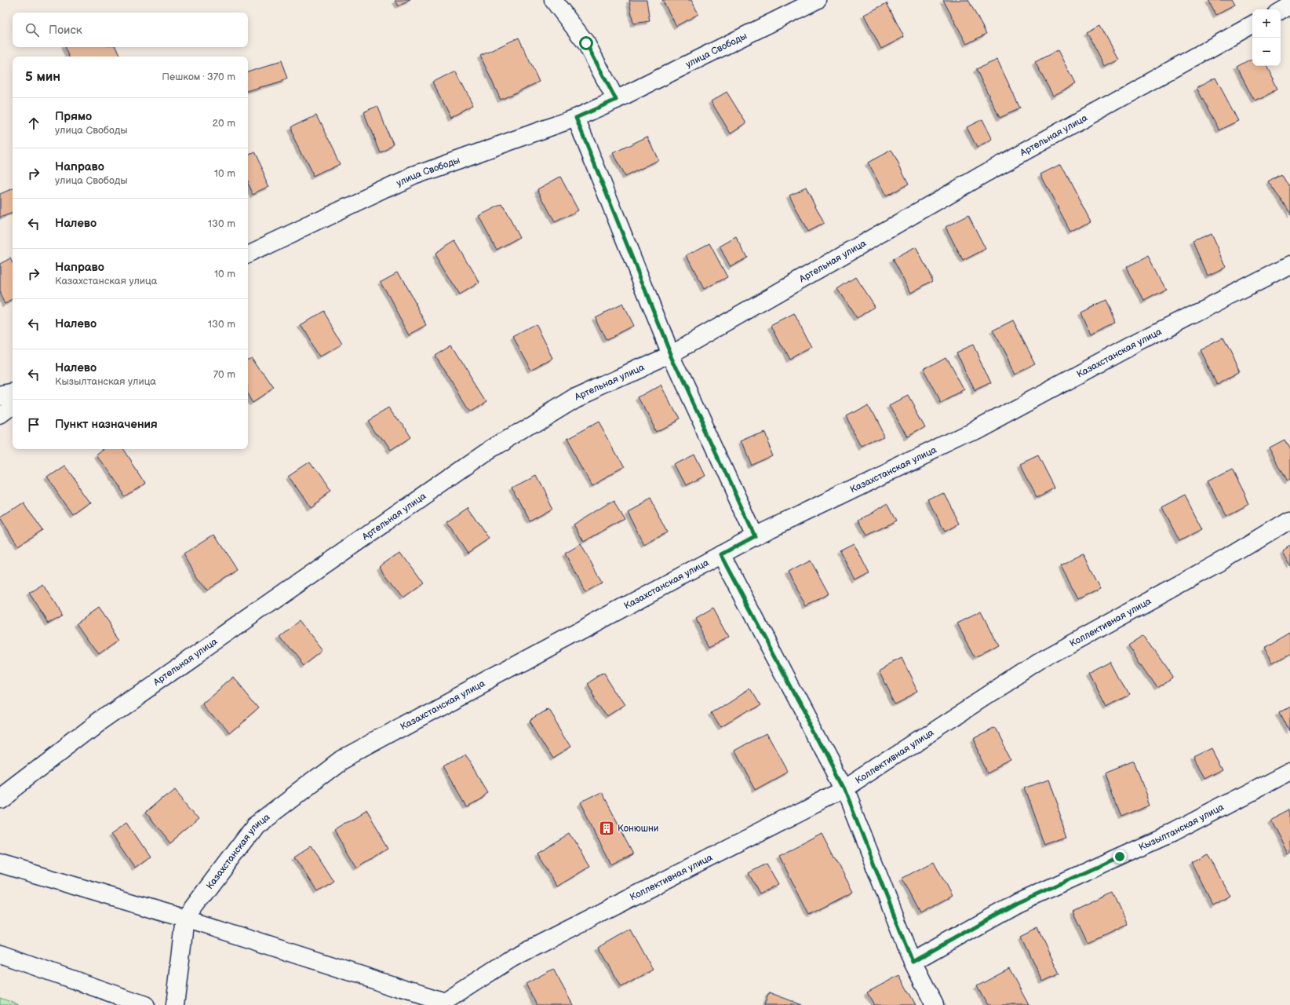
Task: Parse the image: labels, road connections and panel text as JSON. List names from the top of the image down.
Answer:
{
  "streets": {
    "street": [
      "улица Свободы",
      "Артельная улица",
      "Казахстанская улица",
      "Коллективная улица",
      "Кызылтанская улица"
    ]
  },
  "places": {
    "building": ["Конюшни"]
  },
  "page": {
    "map_buttons": ["+", "−"],
    "search": "Поиск",
    "heading": ["5 мин", "Пешком · 370 m"],
    "list": [
      ["Прямо", "улица Свободы", "20 m"],
      ["Направо", "улица Свободы", "10 m"],
      ["Налево", "130 m"],
      ["Направо", "Казахстанская улица", "10 m"],
      ["Налево", "130 m"],
      ["Налево", "Кызылтанская улица", "70 m"],
      "Пункт назначения"
    ]
  }
}
